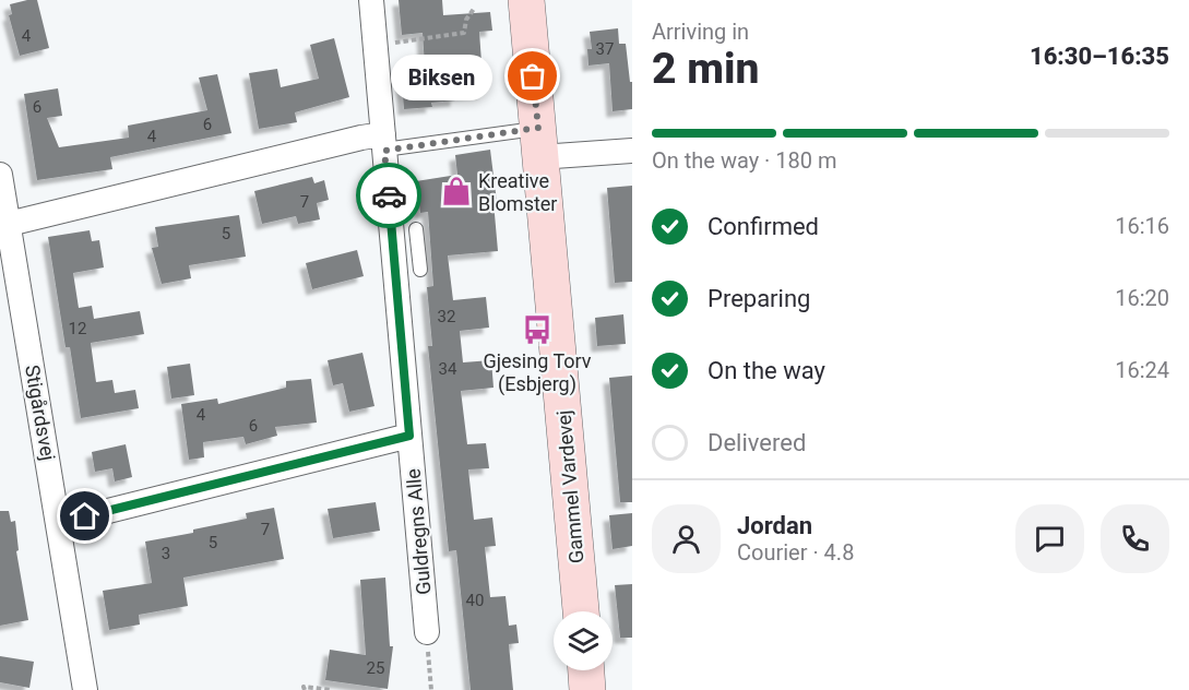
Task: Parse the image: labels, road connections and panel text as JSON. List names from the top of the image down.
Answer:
{
  "streets": {
    "street": ["Stigårdsvej", "Gammel Vardevej", "Guldregns Alle"]
  },
  "places": {
    "other": ["Biksen"],
    "shop": ["Kreative Blomster"],
    "bus stop": ["Gjesing Torv (Esbjerg)"]
  },
  "house_numbers": [
    "4",
    "37",
    "6",
    "6",
    "4",
    "7",
    "5",
    "32",
    "12",
    "34",
    "4",
    "6",
    "7",
    "5",
    "3",
    "40",
    "25"
  ],
  "page": {
    "heading": ["2 min", "Arriving in", "16:30–16:35"],
    "panel": ["Jordan", "Courier · 4.8"],
    "bubble": "Biksen",
    "bar": "On the way · 180 m",
    "list": [
      ["Confirmed", "16:16"],
      ["Preparing", "16:20"],
      ["On the way", "16:24"],
      "Delivered"
    ]
  }
}
